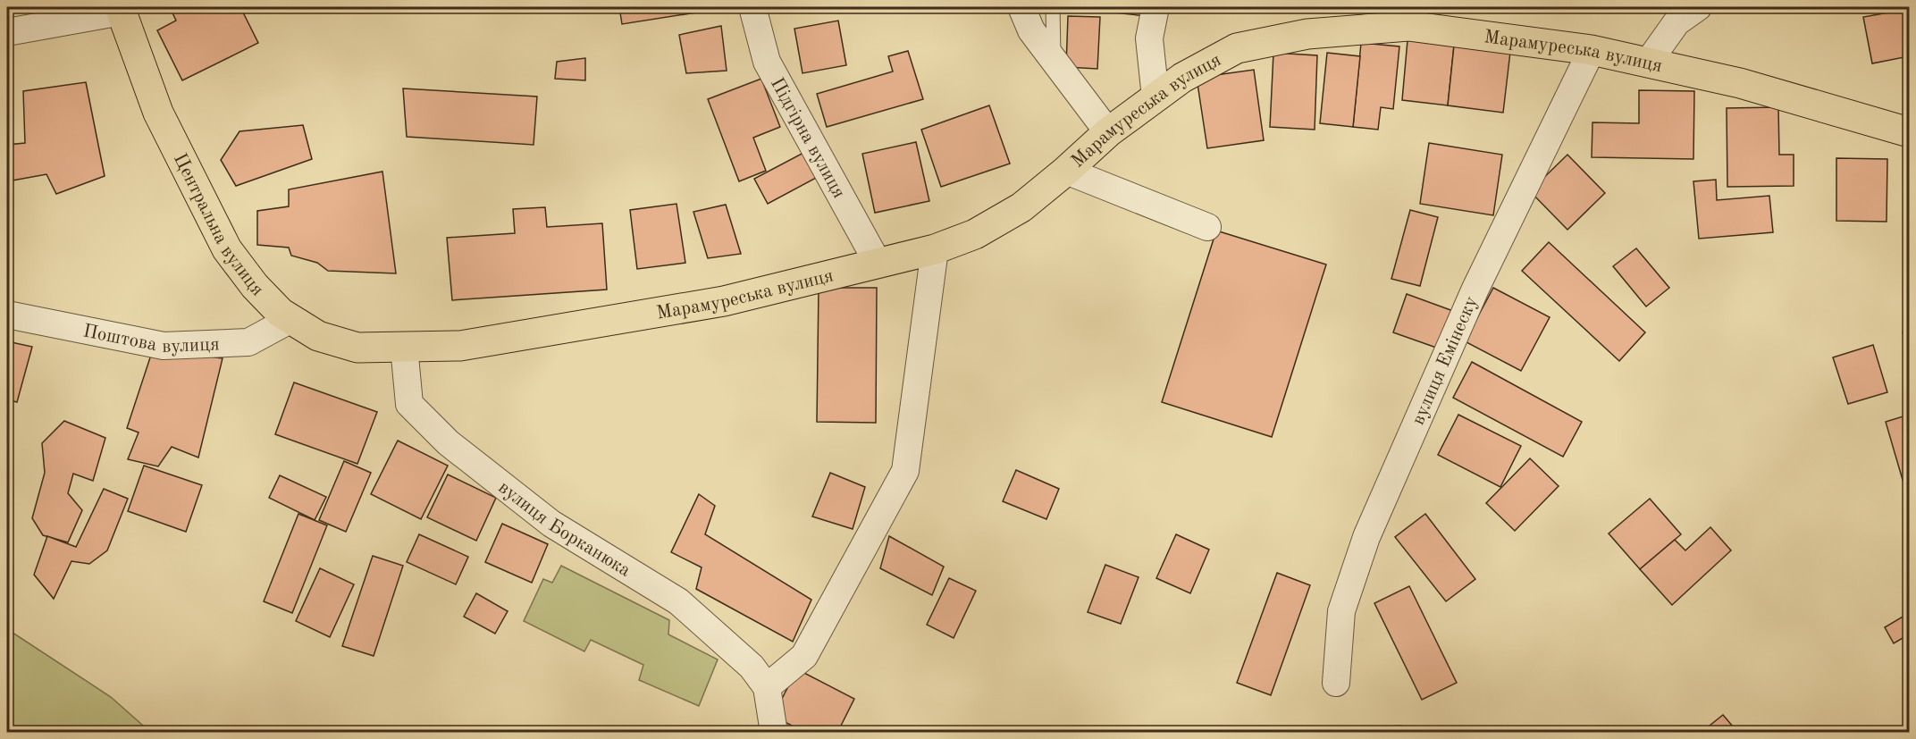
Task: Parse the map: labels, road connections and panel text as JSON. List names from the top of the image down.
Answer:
{
  "streets": {
    "main road": ["Марамуреська вулиця", "Центральна вулиця"],
    "street": [
      "Підгірна вулиця",
      "Поштова вулиця",
      "вулиця Емінеску",
      "вулиця Борканюка"
    ]
  },
  "crossings": [
    ["Марамуреська вулиця", "Підгірна вулиця"],
    ["Марамуреська вулиця", "Центральна вулиця"],
    ["Марамуреська вулиця", "вулиця Емінеску"],
    ["Марамуреська вулиця", "вулиця Борканюка"],
    ["Центральна вулиця", "Поштова вулиця"],
    ["Центральна вулиця", "вулиця Борканюка"]
  ]
}
